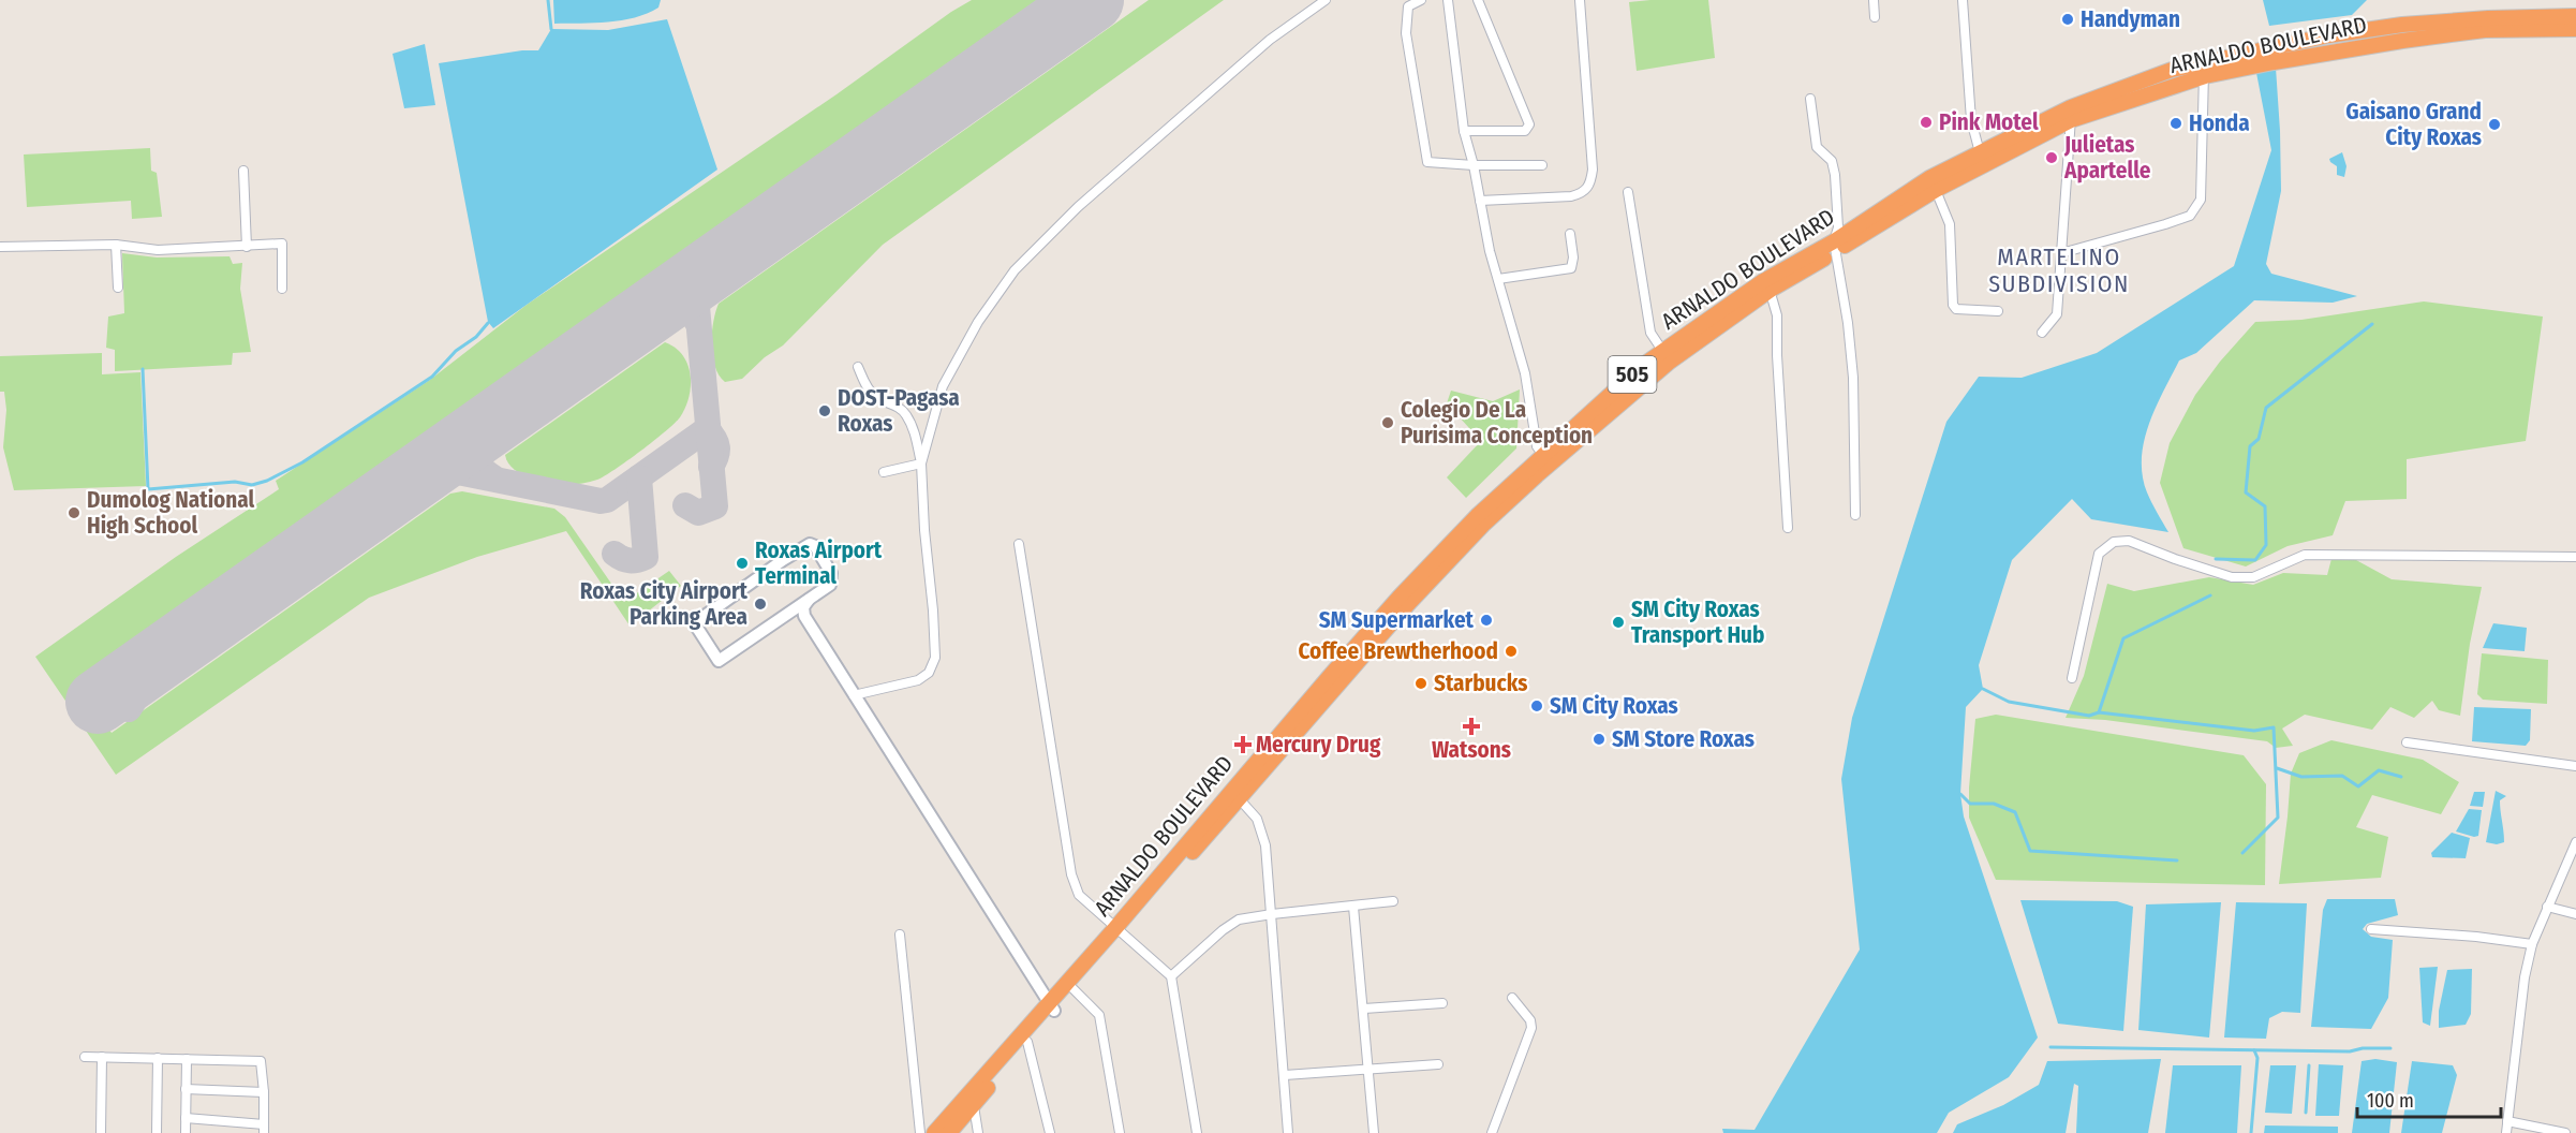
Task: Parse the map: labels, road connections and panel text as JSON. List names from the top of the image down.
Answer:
{
  "streets": {
    "highway": ["ARNALDO BOULEVARD", "505"]
  },
  "districts": ["MARTELINO SUBDIVISION"],
  "places": {
    "other": [
      "Handyman",
      "Pink Motel",
      "Honda",
      "Gaisano Grand City Roxas",
      "Julietas Apartelle",
      "DOST-Pagasa Roxas",
      "Colegio De La Purisima Conception",
      "Dumolog National High School",
      "Roxas Airport Terminal",
      "Roxas City Airport Parking Area",
      "SM Supermarket",
      "SM City Roxas Transport Hub",
      "Coffee Brewtherhood",
      "Starbucks",
      "SM City Roxas",
      "SM Store Roxas"
    ],
    "health": ["Watsons", "Mercury Drug"]
  },
  "scale_bar": "100 m"
}
